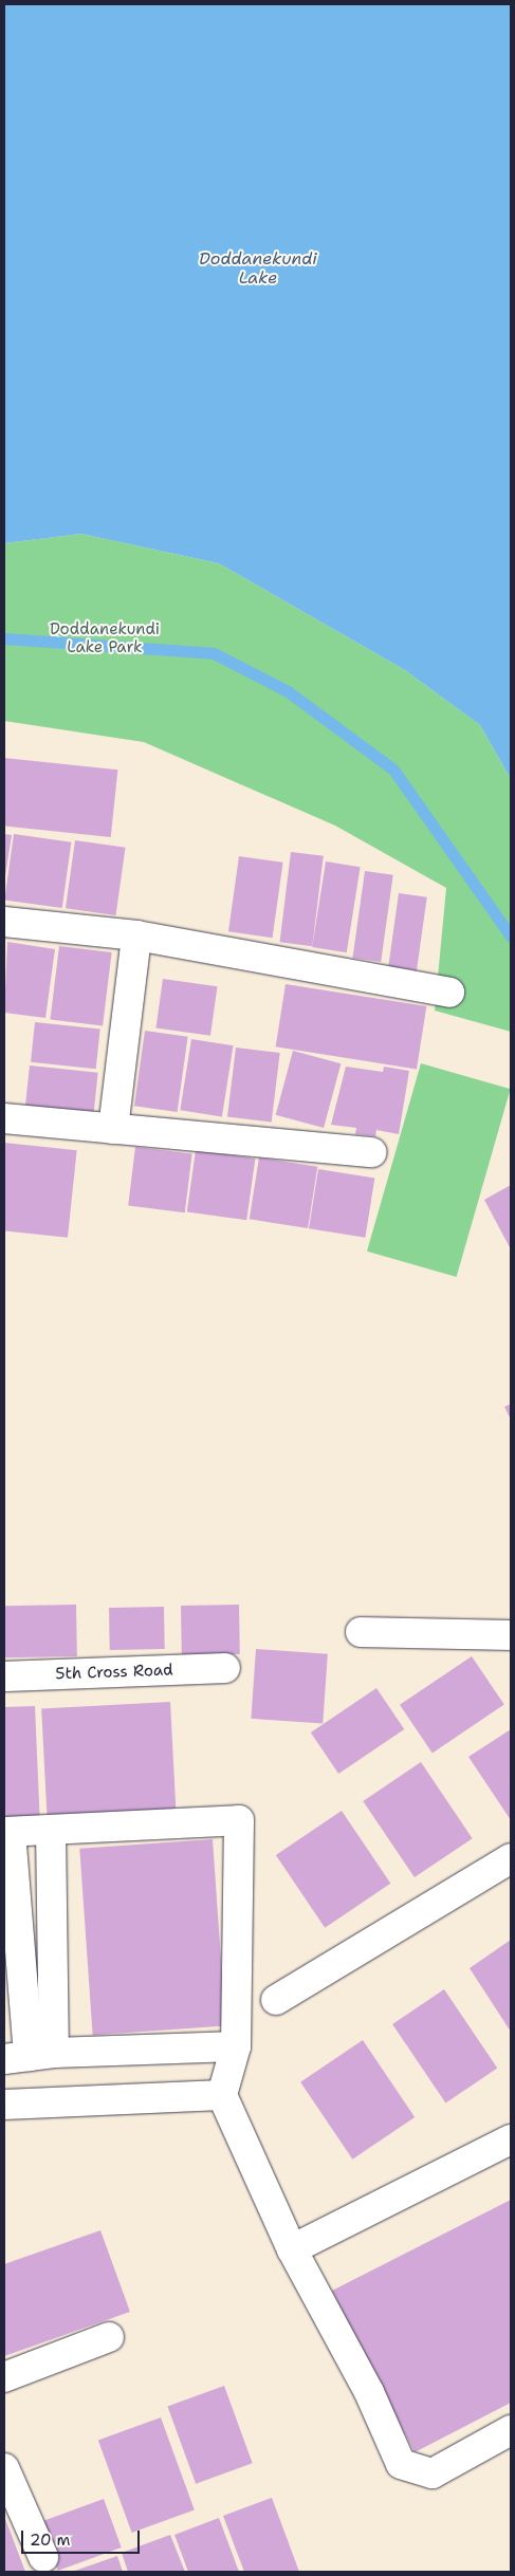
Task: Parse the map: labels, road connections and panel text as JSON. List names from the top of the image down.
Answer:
{
  "streets": {
    "street": ["5th Cross Road"]
  },
  "water": ["Doddanekundi Lake"],
  "parks": ["Doddanekundi Lake Park"],
  "scale_bar": "20 m"
}
